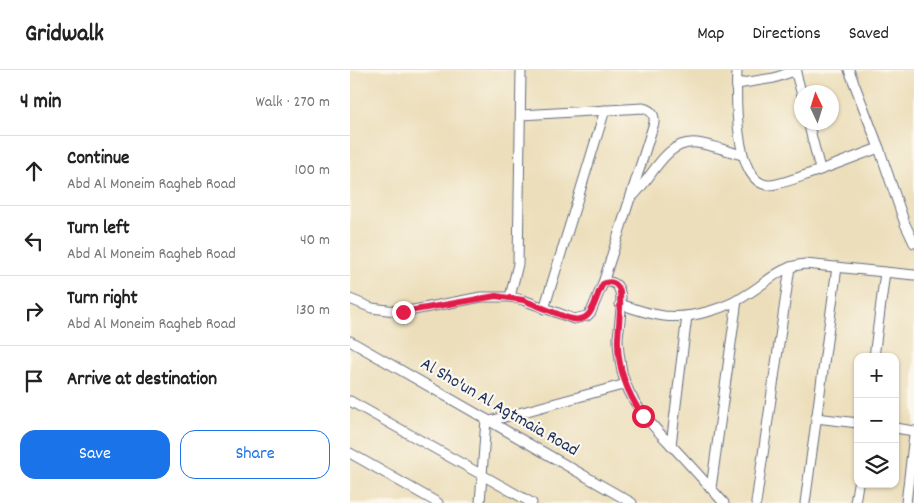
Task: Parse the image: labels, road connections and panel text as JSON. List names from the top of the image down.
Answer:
{
  "streets": {
    "street": ["Al Sho'un Al Agtmaia Road"]
  },
  "north": "top",
  "page": {
    "header": "Gridwalk",
    "nav": ["Map", "Directions", "Saved"],
    "heading": ["4 min", "Walk · 270 m"],
    "list": [
      ["Continue", "Abd Al Moneim Ragheb Road", "100 m"],
      ["Turn left", "Abd Al Moneim Ragheb Road", "40 m"],
      ["Turn right", "Abd Al Moneim Ragheb Road", "130 m"],
      "Arrive at destination"
    ],
    "map_buttons": ["+", "−"],
    "buttons": ["Save", "Share"]
  }
}
